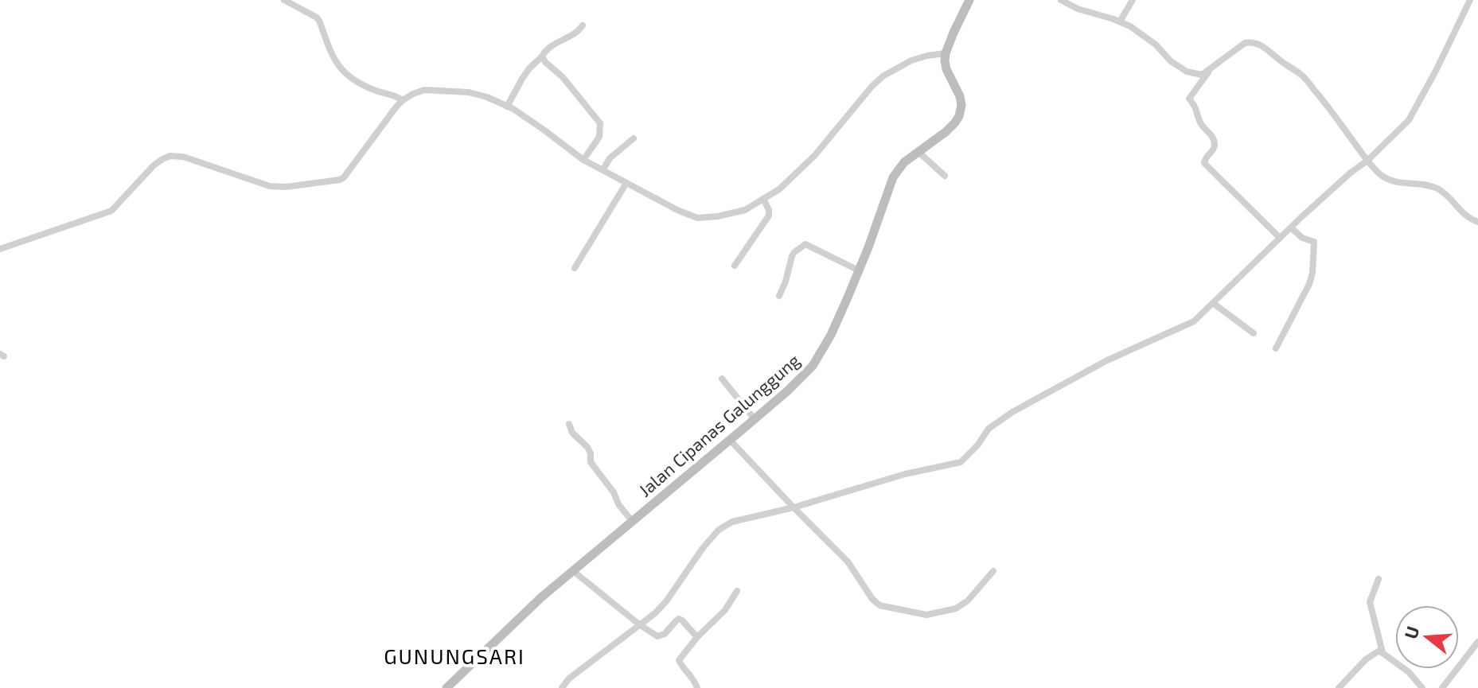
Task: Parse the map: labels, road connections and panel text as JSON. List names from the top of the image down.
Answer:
{
  "streets": {
    "street": ["Jalan Cipanas Galunggung"]
  },
  "districts": ["GUNUNGSARI"],
  "north": "left"
}
